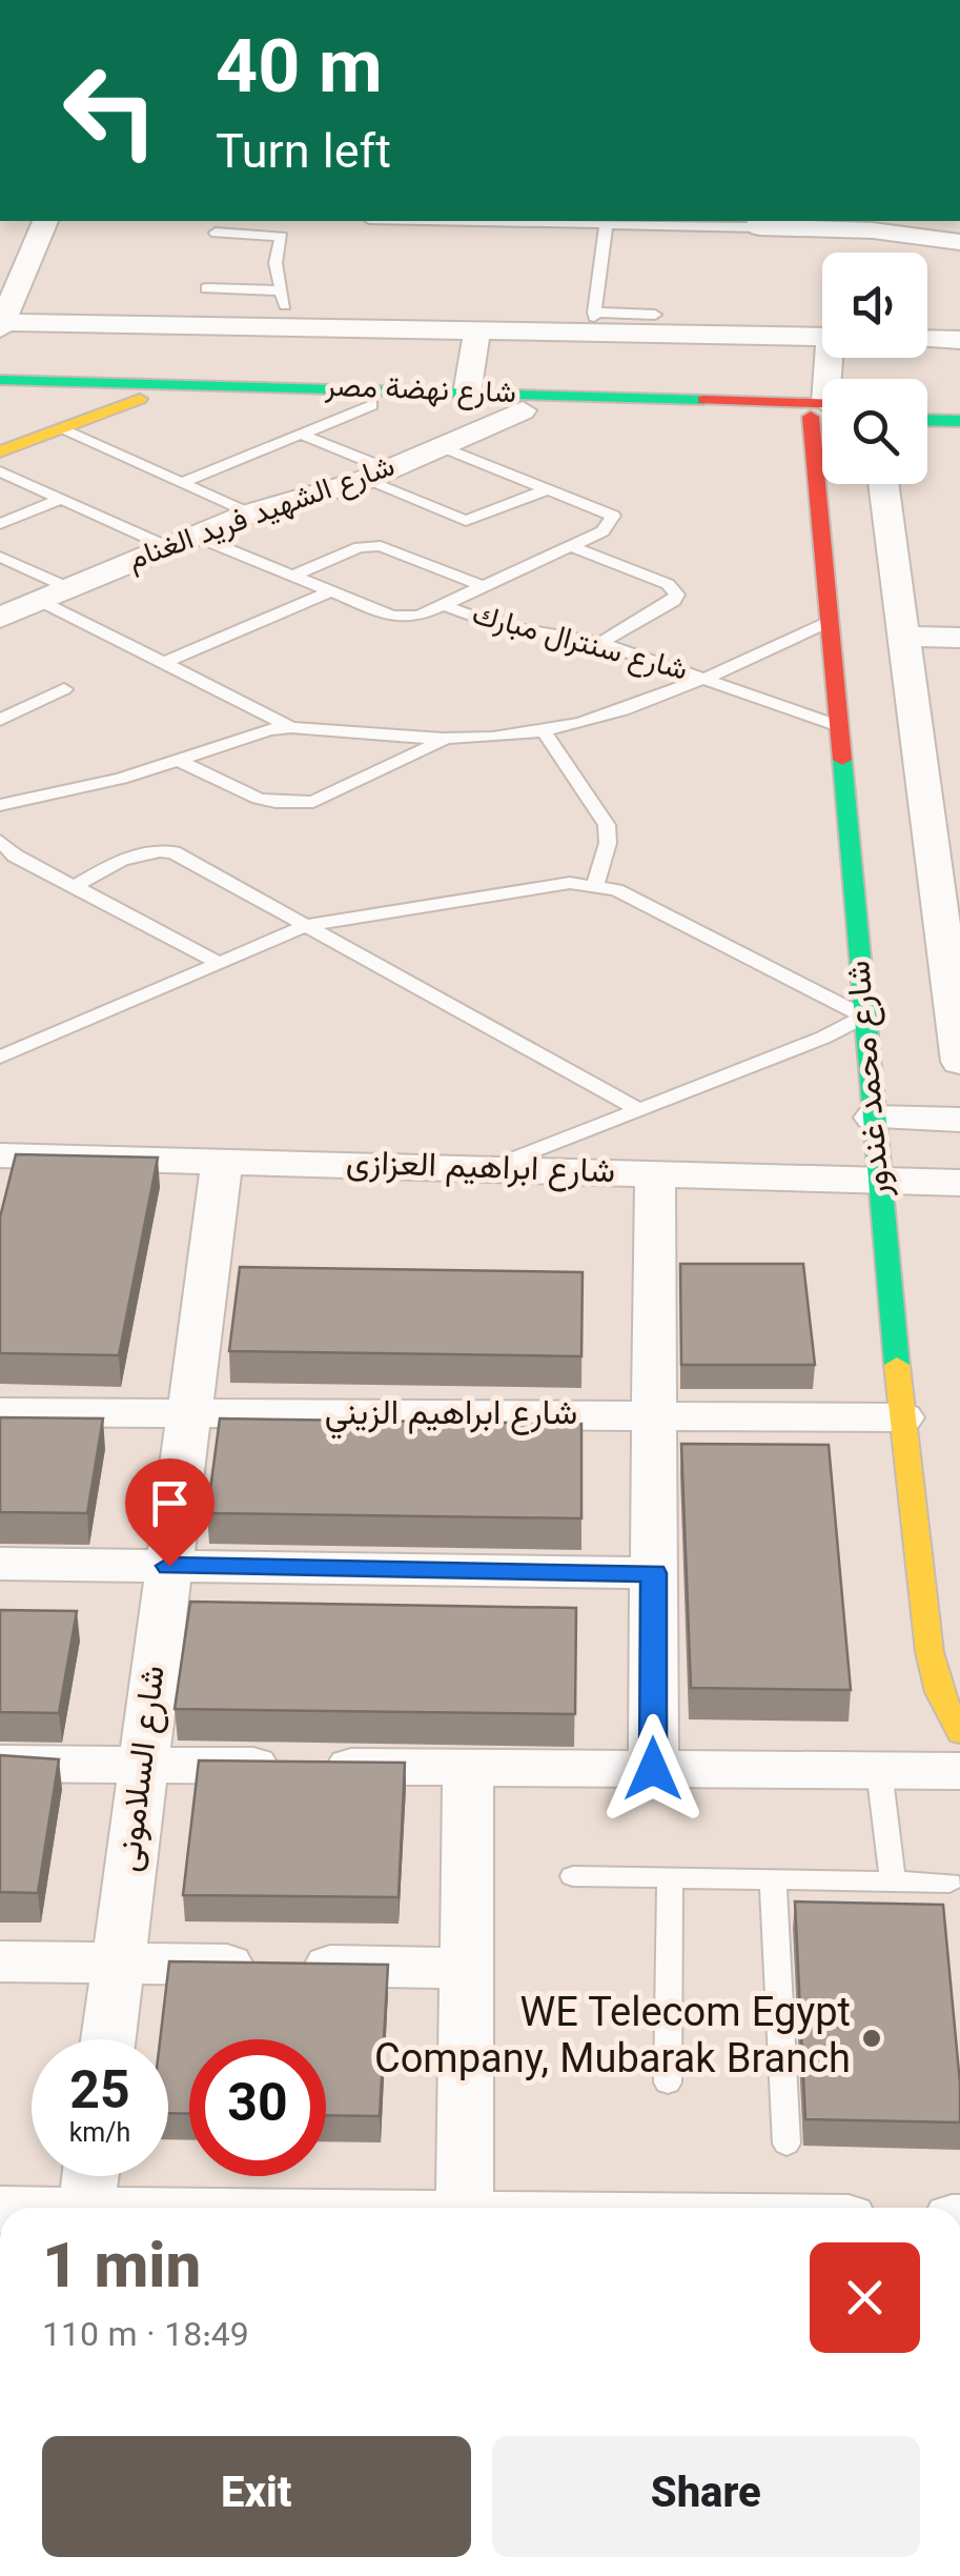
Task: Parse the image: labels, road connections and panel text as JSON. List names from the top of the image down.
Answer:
{
  "streets": {
    "street": [
      "شارع نهضة مصر",
      "شارع الشهيد فريد الغنام",
      "شارع محمد غندور",
      "شارع ابراهيم العزازى",
      "شارع ابراهيم الزيني",
      "شارع السلامونى"
    ],
    "lane": ["شارع سنترال مبارك"]
  },
  "crossings": [
    ["شارع نهضة مصر", "شارع الشهيد فريد الغنام"],
    ["شارع الشهيد فريد الغنام", "شارع سنترال مبارك"],
    ["شارع سنترال مبارك", "شارع محمد غندور"],
    ["شارع محمد غندور", "شارع ابراهيم العزازى"],
    ["شارع محمد غندور", "شارع ابراهيم الزيني"],
    ["شارع ابراهيم العزازى", "شارع السلامونى"],
    ["شارع ابراهيم الزيني", "شارع السلامونى"]
  ],
  "places": ["WE Telecom Egypt Company, Mubarak Branch"],
  "page": {
    "turn": ["40 m", "Turn left"],
    "speed": "25 km/h",
    "limit": "30",
    "heading": ["1 min", "110 m · 18:49"],
    "buttons": ["Exit", "Share"]
  }
}
